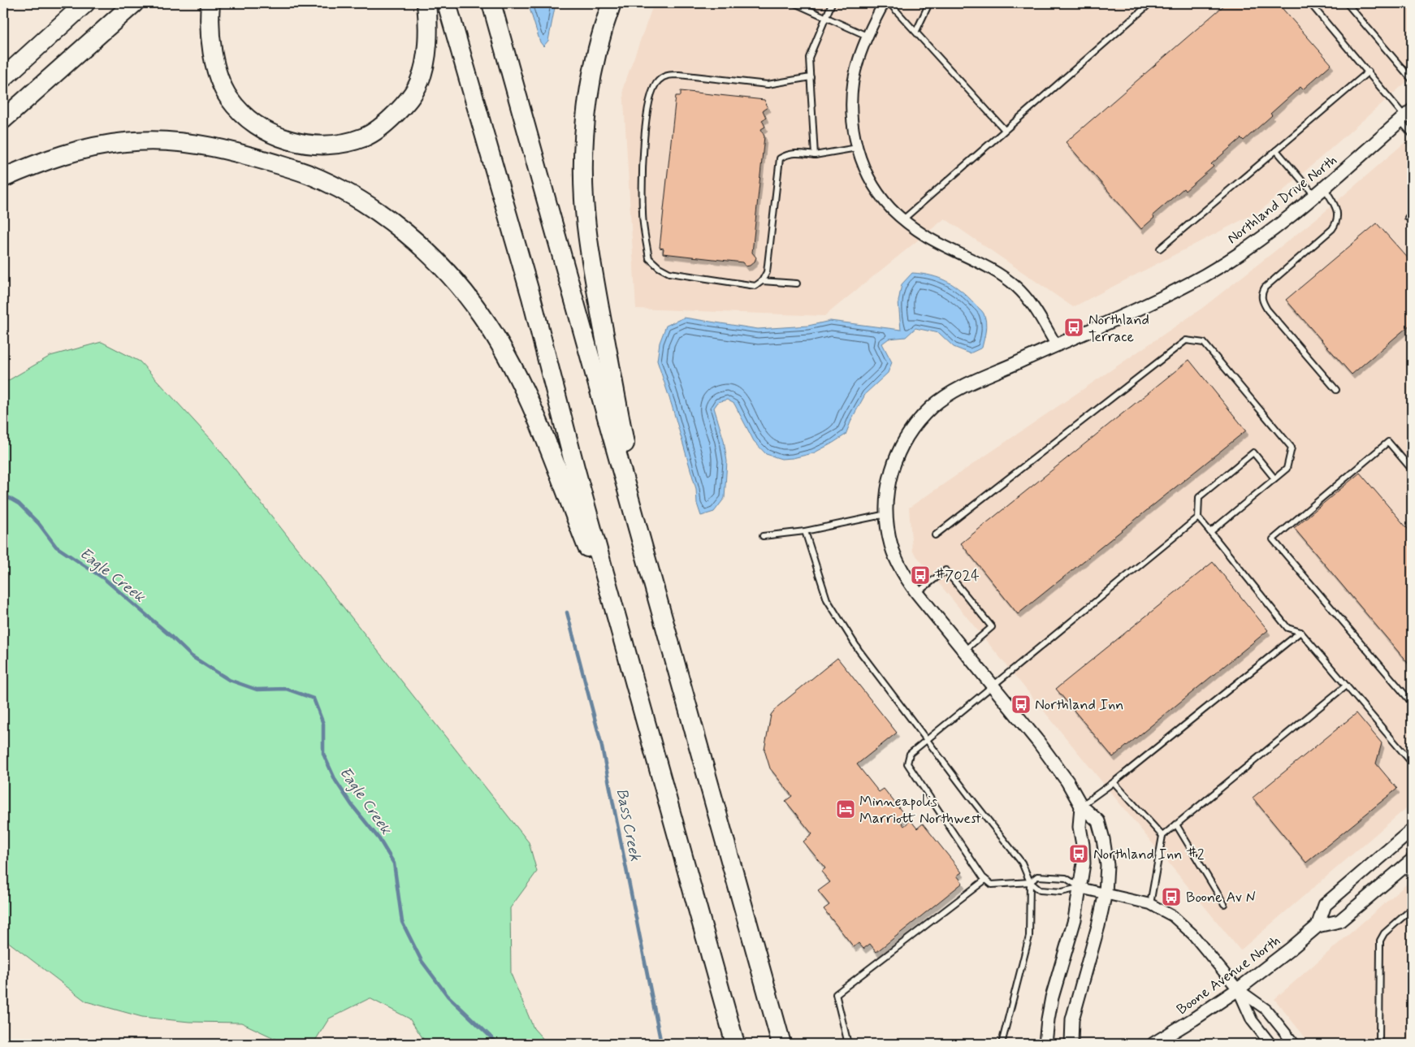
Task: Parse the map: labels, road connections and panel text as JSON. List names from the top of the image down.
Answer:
{
  "streets": {
    "street": ["Northland Drive North", "Boone Avenue North"]
  },
  "water": ["Eagle Creek", "Bass Creek"],
  "places": {
    "bus stop": [
      "Northland Terrace",
      "#7024",
      "Northland Inn",
      "Northland Inn #2",
      "Boone Av N"
    ],
    "hotel": ["Minneapolis Marriott Northwest"]
  }
}
